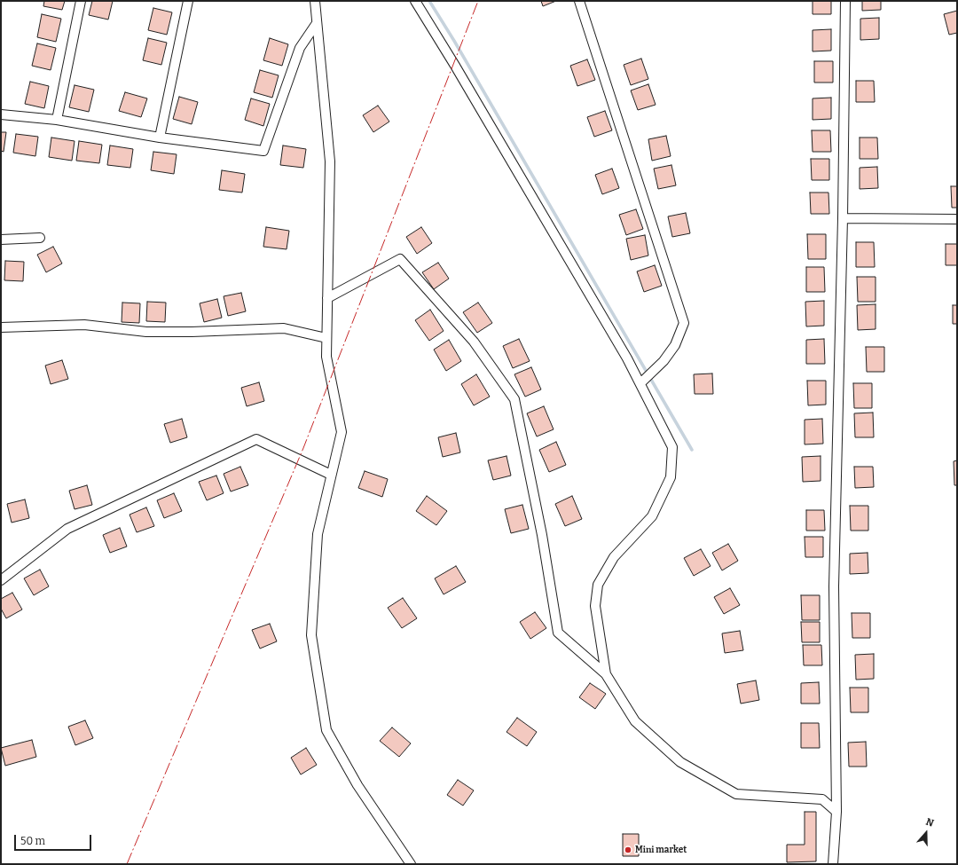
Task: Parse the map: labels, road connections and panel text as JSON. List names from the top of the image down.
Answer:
{
  "places": ["Mini market"],
  "scale_bar": "50 m",
  "north": "top"
}
